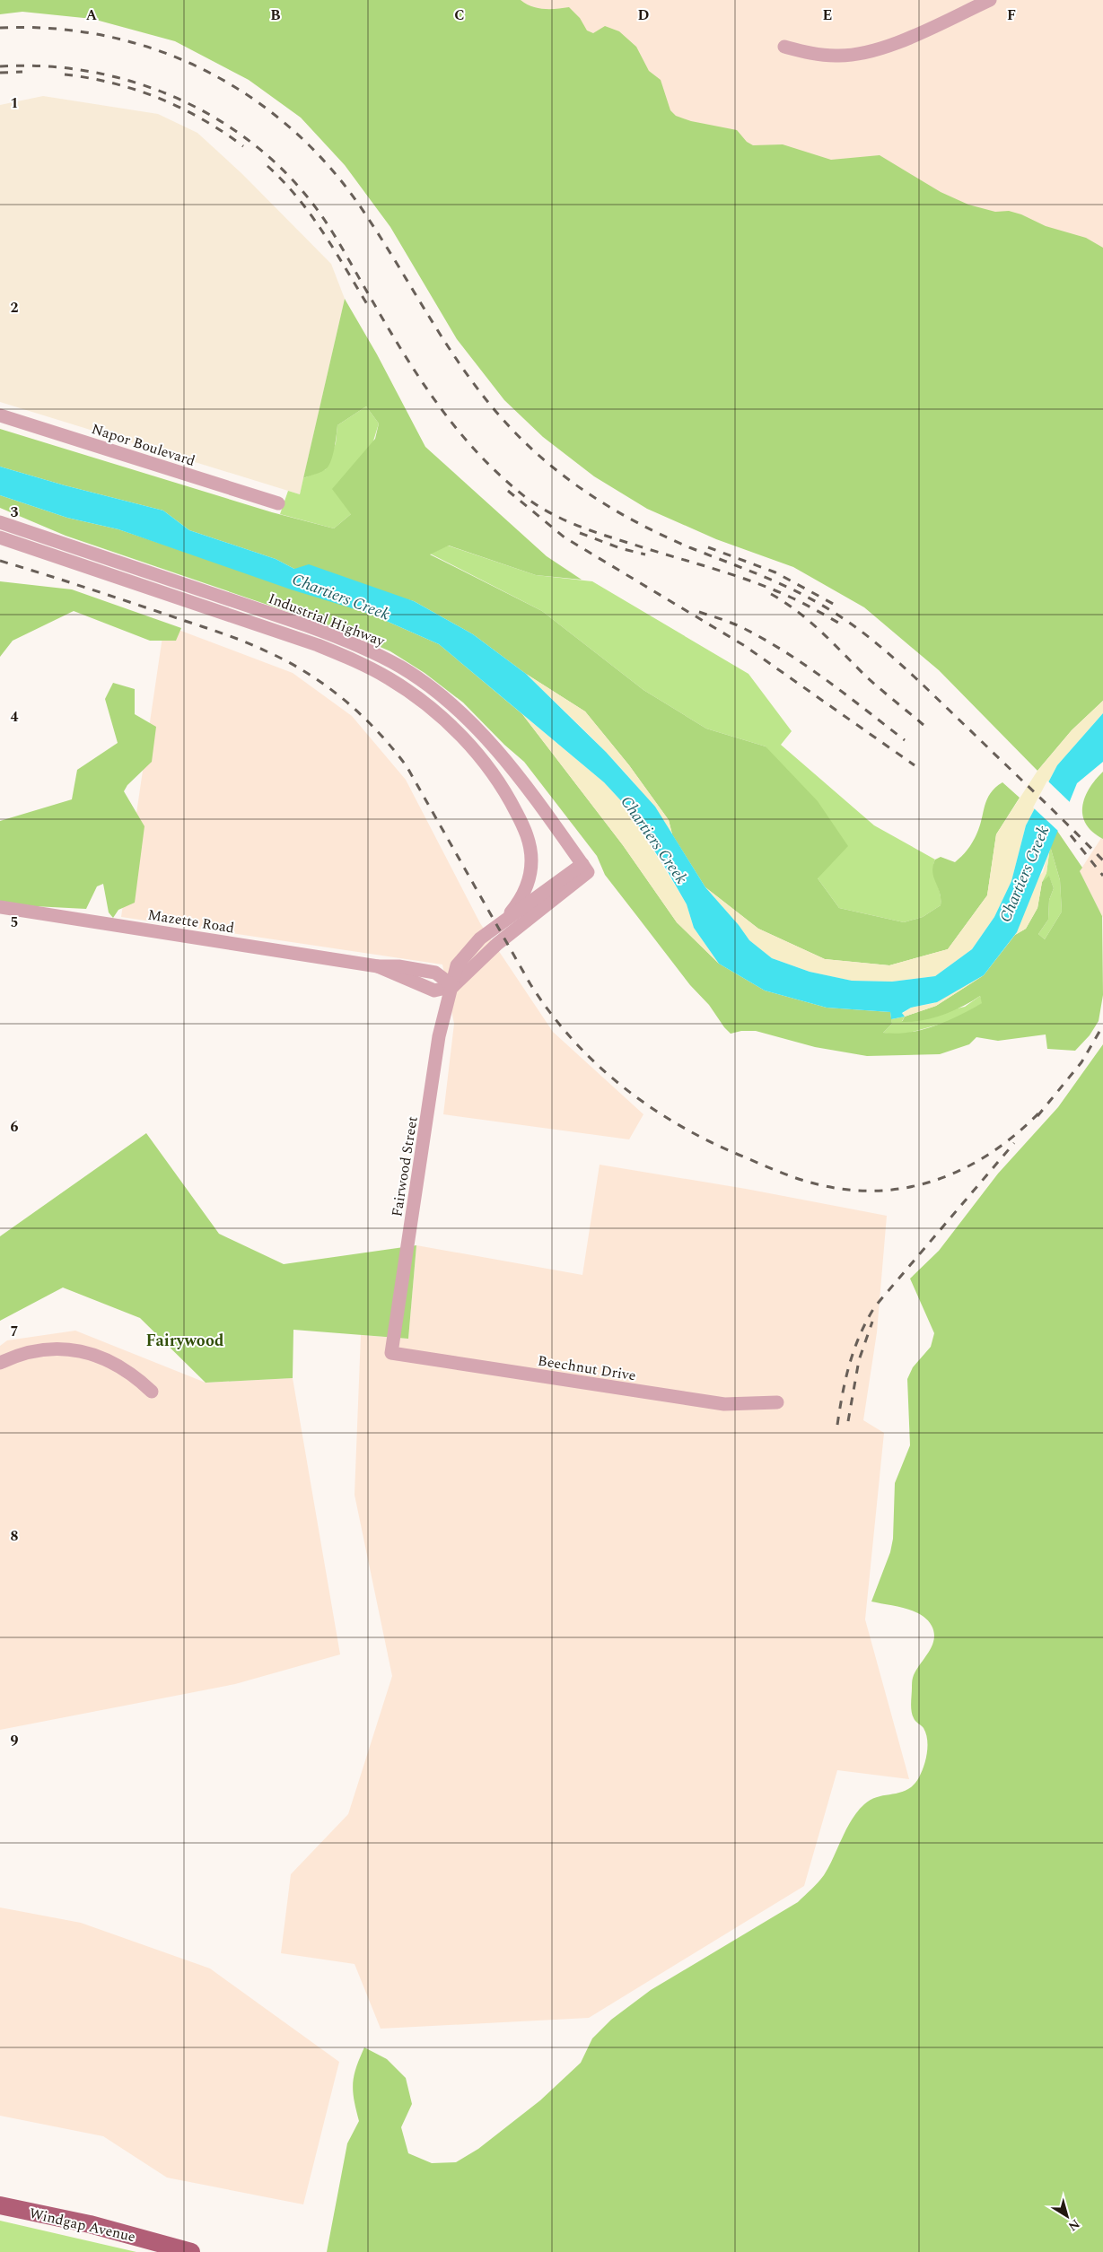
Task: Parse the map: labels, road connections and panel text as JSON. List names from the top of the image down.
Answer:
{
  "streets": {
    "main road": ["Windgap Avenue"],
    "street": [
      "Napor Boulevard",
      "Industrial Highway",
      "Mazette Road",
      "Fairwood Street",
      "Beechnut Drive"
    ]
  },
  "crossings": [
    ["Industrial Highway", "Fairwood Street"],
    ["Mazette Road", "Fairwood Street"],
    ["Fairwood Street", "Beechnut Drive"]
  ],
  "districts": ["Fairywood"],
  "water": ["Chartiers Creek"],
  "north": "bottom right",
  "grid": {
    "columns": [
      "A",
      "B",
      "C",
      "D",
      "E",
      "F"
    ],
    "rows": [
      "1",
      "2",
      "3",
      "4",
      "5",
      "6",
      "7",
      "8",
      "9"
    ]
  }
}
